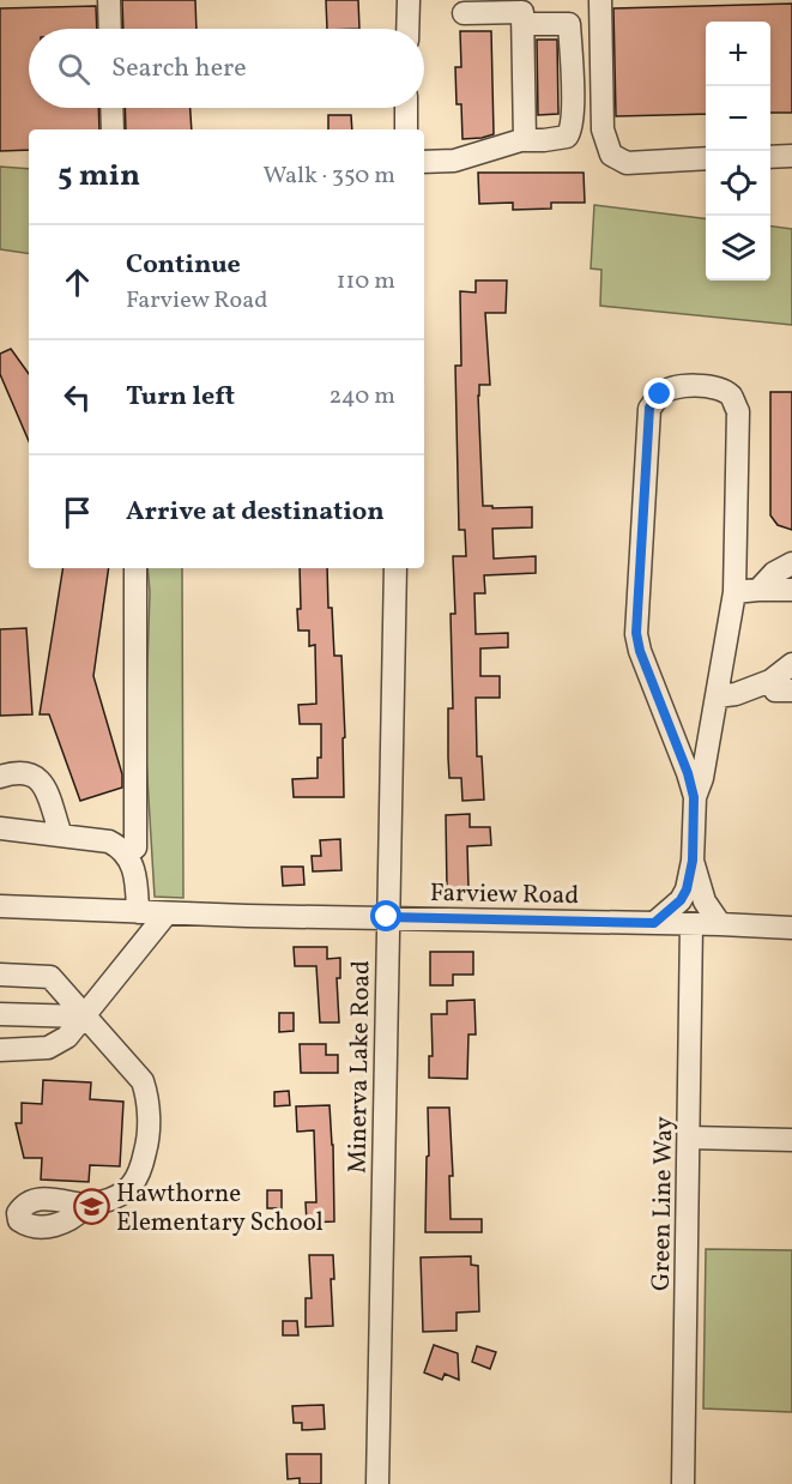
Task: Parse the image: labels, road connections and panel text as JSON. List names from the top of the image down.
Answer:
{
  "streets": {
    "street": ["Farview Road", "Minerva Lake Road", "Green Line Way"]
  },
  "crossings": [
    ["Farview Road", "Minerva Lake Road"],
    ["Farview Road", "Green Line Way"]
  ],
  "places": {
    "school or university": ["Hawthorne Elementary School"]
  },
  "page": {
    "map_buttons": ["+", "−"],
    "search": "Search here",
    "heading": ["5 min", "Walk · 350 m"],
    "list": [
      ["Continue", "Farview Road", "110 m"],
      ["Turn left", "240 m"],
      "Arrive at destination"
    ]
  }
}
